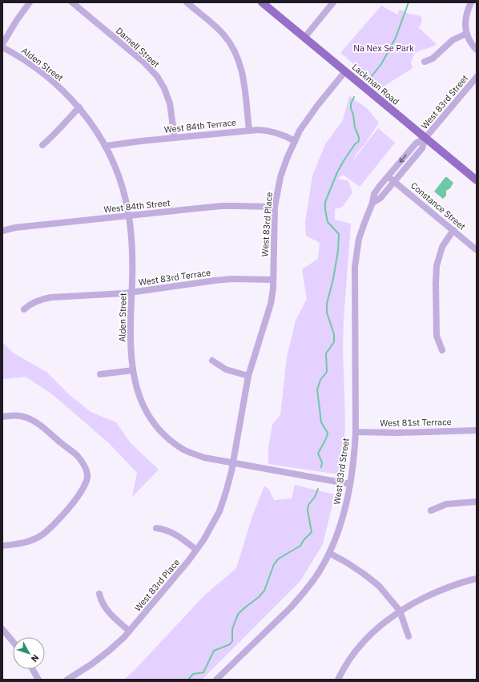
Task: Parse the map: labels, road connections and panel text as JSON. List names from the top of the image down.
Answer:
{
  "streets": {
    "main road": ["Lackman Road"],
    "street": [
      "Darnell Street",
      "Alden Street",
      "West 83rd Street",
      "West 84th Terrace",
      "West 84th Street",
      "Constance Street",
      "West 83rd Place",
      "West 83rd Terrace",
      "West 81st Terrace"
    ]
  },
  "crossings": [
    ["Darnell Street", "West 84th Terrace"],
    ["Alden Street", "West 83rd Street"],
    ["Alden Street", "West 84th Terrace"],
    ["Alden Street", "West 84th Street"],
    ["Alden Street", "West 83rd Place"],
    ["Alden Street", "West 83rd Terrace"],
    ["Lackman Road", "West 83rd Street"],
    ["Lackman Road", "West 83rd Place"],
    ["West 83rd Street", "Constance Street"],
    ["West 83rd Street", "West 81st Terrace"],
    ["West 84th Terrace", "West 83rd Place"],
    ["West 84th Street", "West 83rd Place"],
    ["West 83rd Place", "West 83rd Terrace"]
  ],
  "parks": ["Na Nex Se Park"],
  "north": "bottom right"
}
